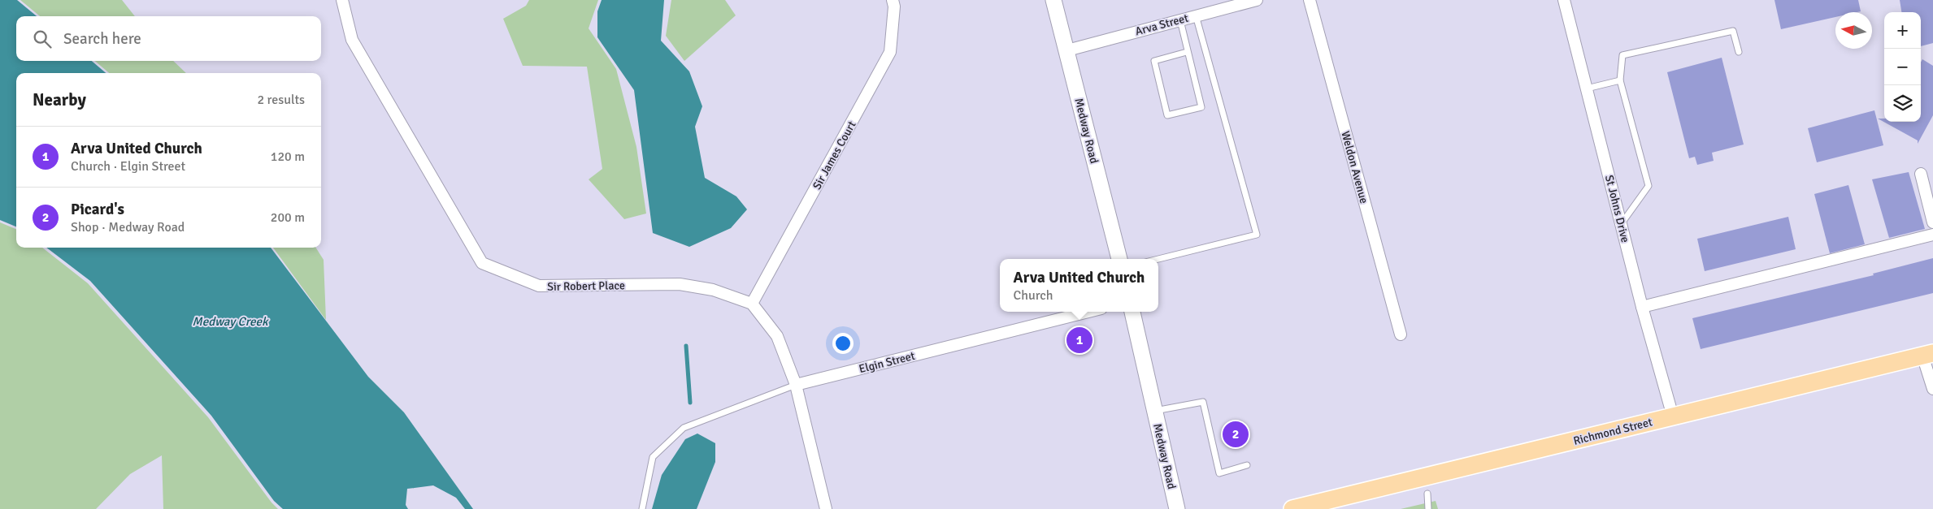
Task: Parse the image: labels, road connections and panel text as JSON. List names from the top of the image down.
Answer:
{
  "streets": {
    "main road": ["Medway Road", "Richmond Street"],
    "street": [
      "Arva Street",
      "Sir James Court",
      "Weldon Avenue",
      "St Johns Drive",
      "Sir Robert Place",
      "Elgin Street"
    ]
  },
  "crossings": [
    ["Arva Street", "Medway Road"],
    ["Sir James Court", "Sir Robert Place"],
    ["St Johns Drive", "Richmond Street"]
  ],
  "water": ["Medway Creek"],
  "north": "left",
  "page": {
    "map_buttons": ["+", "−"],
    "search": "Search here",
    "heading": ["Nearby", "2 results"],
    "list": [
      {
        "mark": "1",
        "name": "Arva United Church",
        "note": "Church · Elgin Street",
        "value": "120 m"
      },
      {
        "mark": "2",
        "name": "Picard's",
        "note": "Shop · Medway Road",
        "value": "200 m"
      }
    ],
    "popup": ["Arva United Church", "Church"],
    "pins": ["1", "2"]
  }
}
